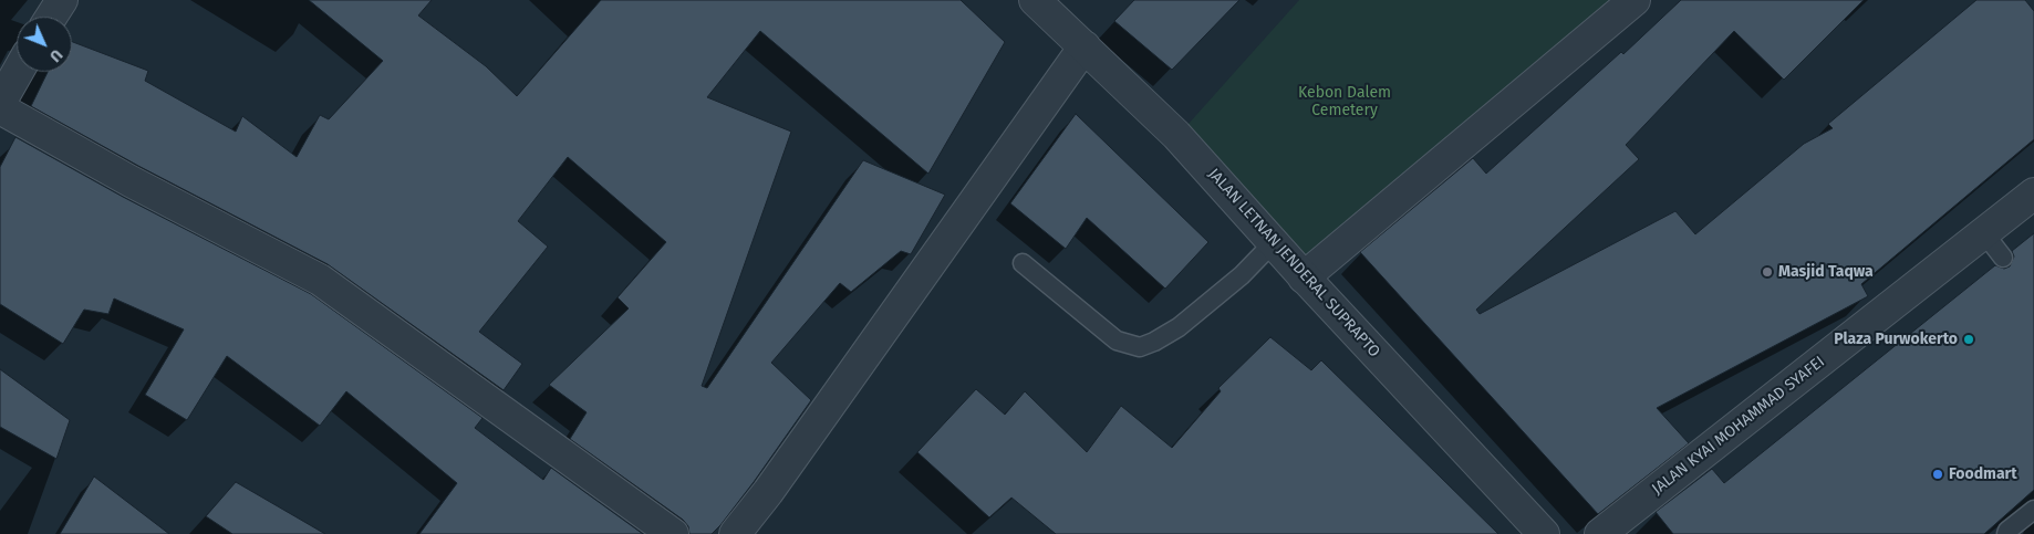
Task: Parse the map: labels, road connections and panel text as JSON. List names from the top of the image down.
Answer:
{
  "streets": {
    "street": ["JALAN LETNAN JENDERAL SUPRAPTO", "JALAN KYAI MOHAMMAD SYAFEI"]
  },
  "parks": ["Kebon Dalem Cemetery"],
  "places": ["Masjid Taqwa", "Plaza Purwokerto", "Foodmart"],
  "north": "bottom right"
}
